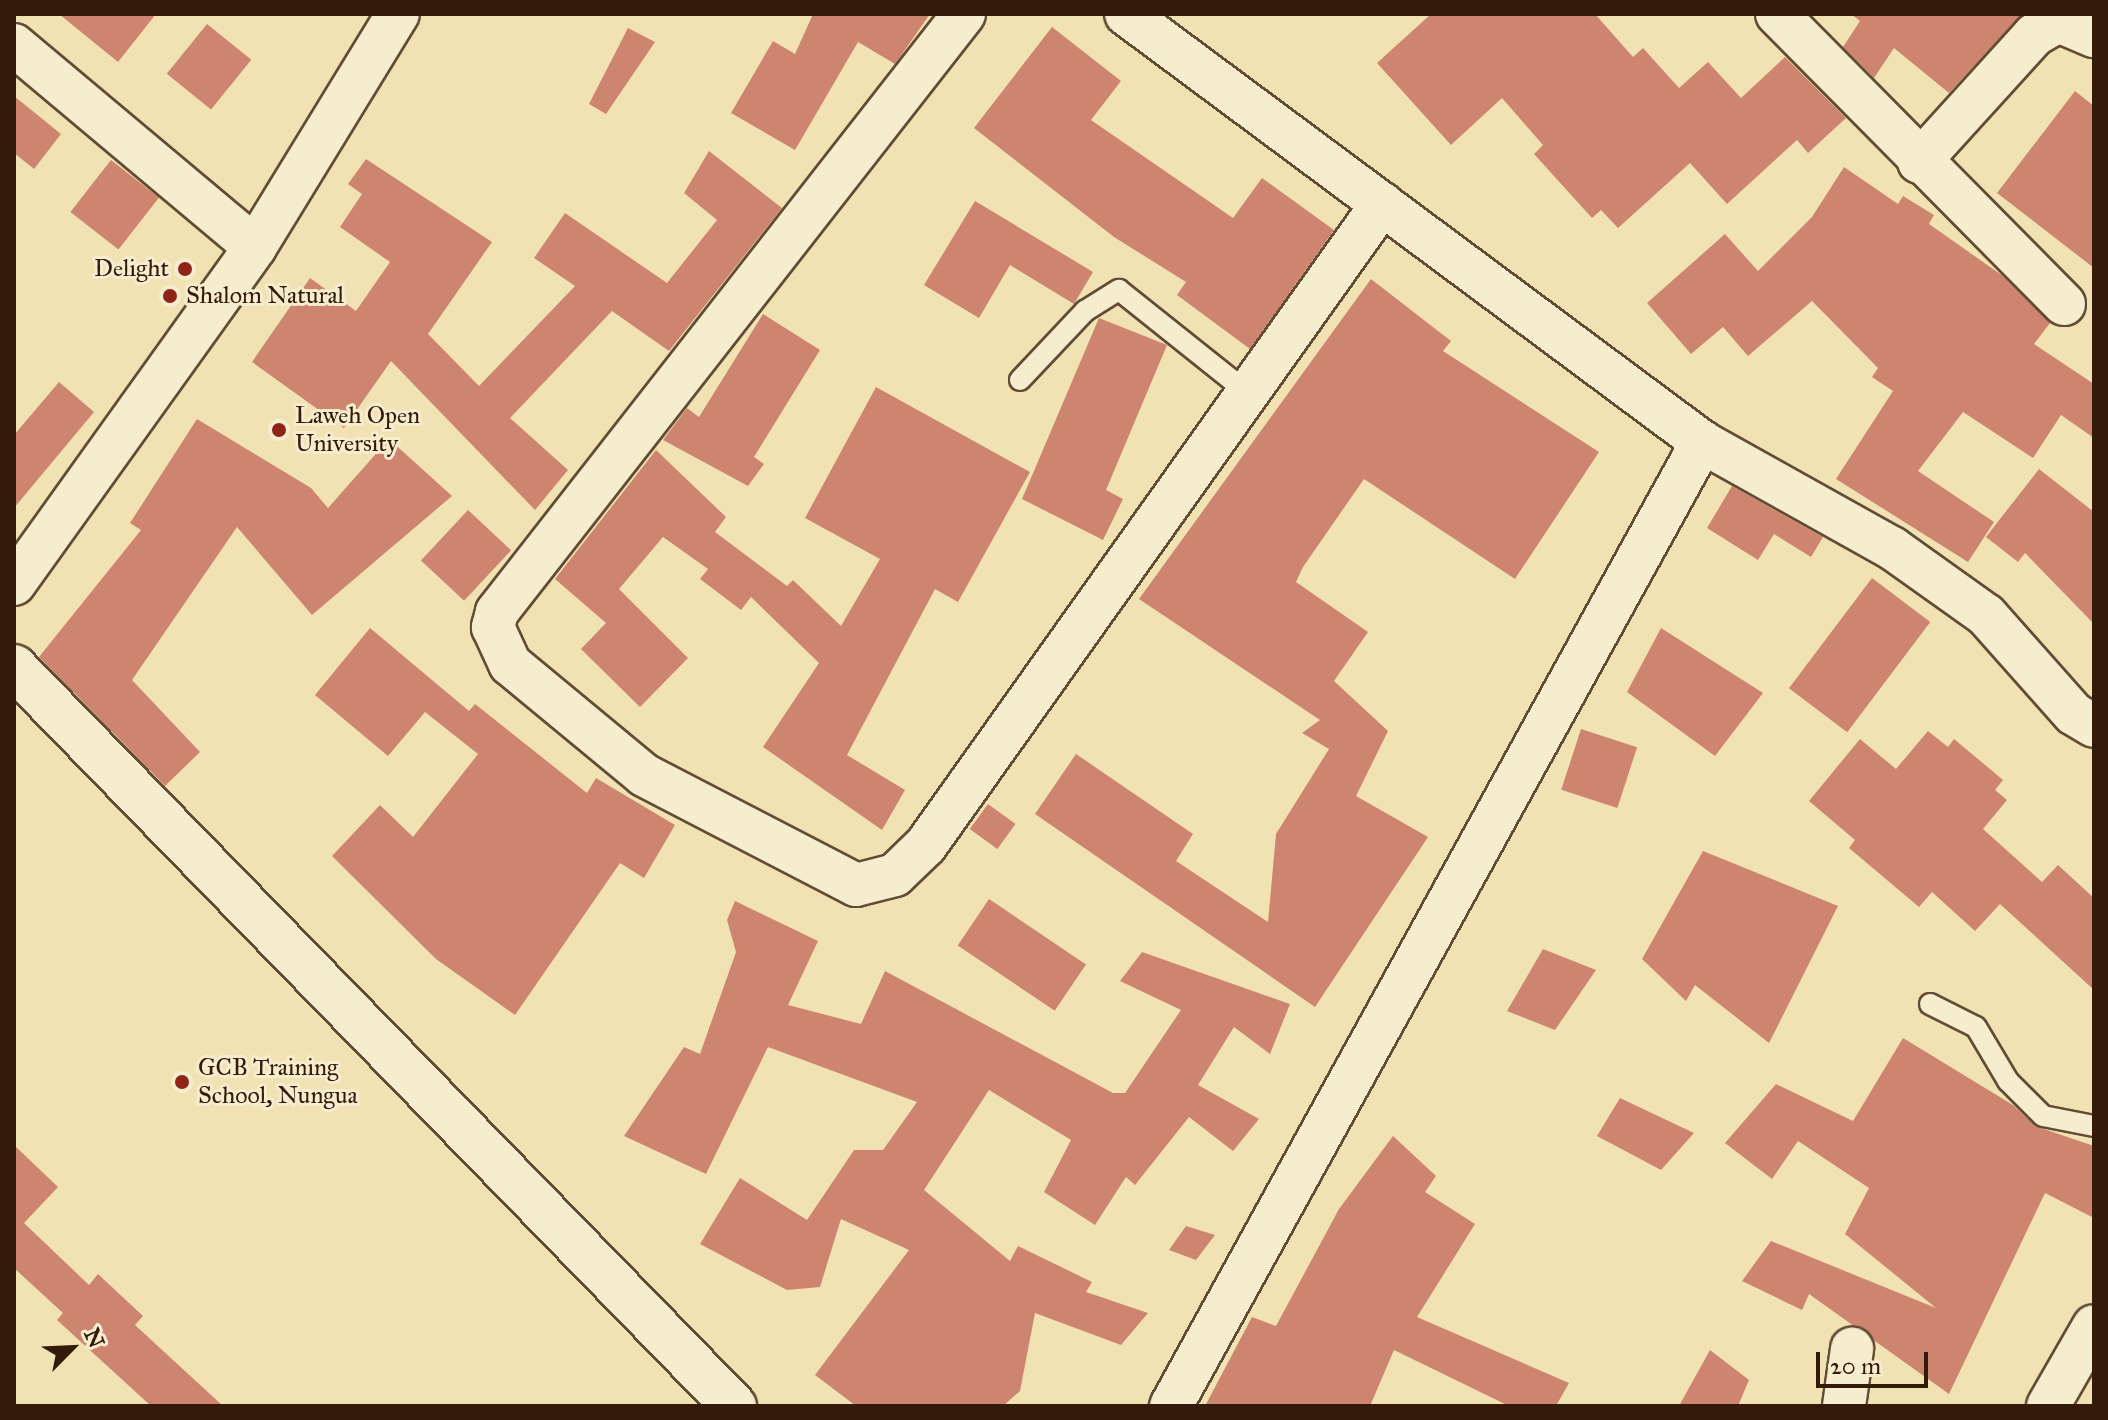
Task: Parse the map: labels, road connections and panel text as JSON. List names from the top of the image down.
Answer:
{
  "places": [
    "Delight",
    "Shalom Natural",
    "Laweh Open University",
    "GCB Training School, Nungua"
  ],
  "scale_bar": "20 m",
  "north": "top right"
}
